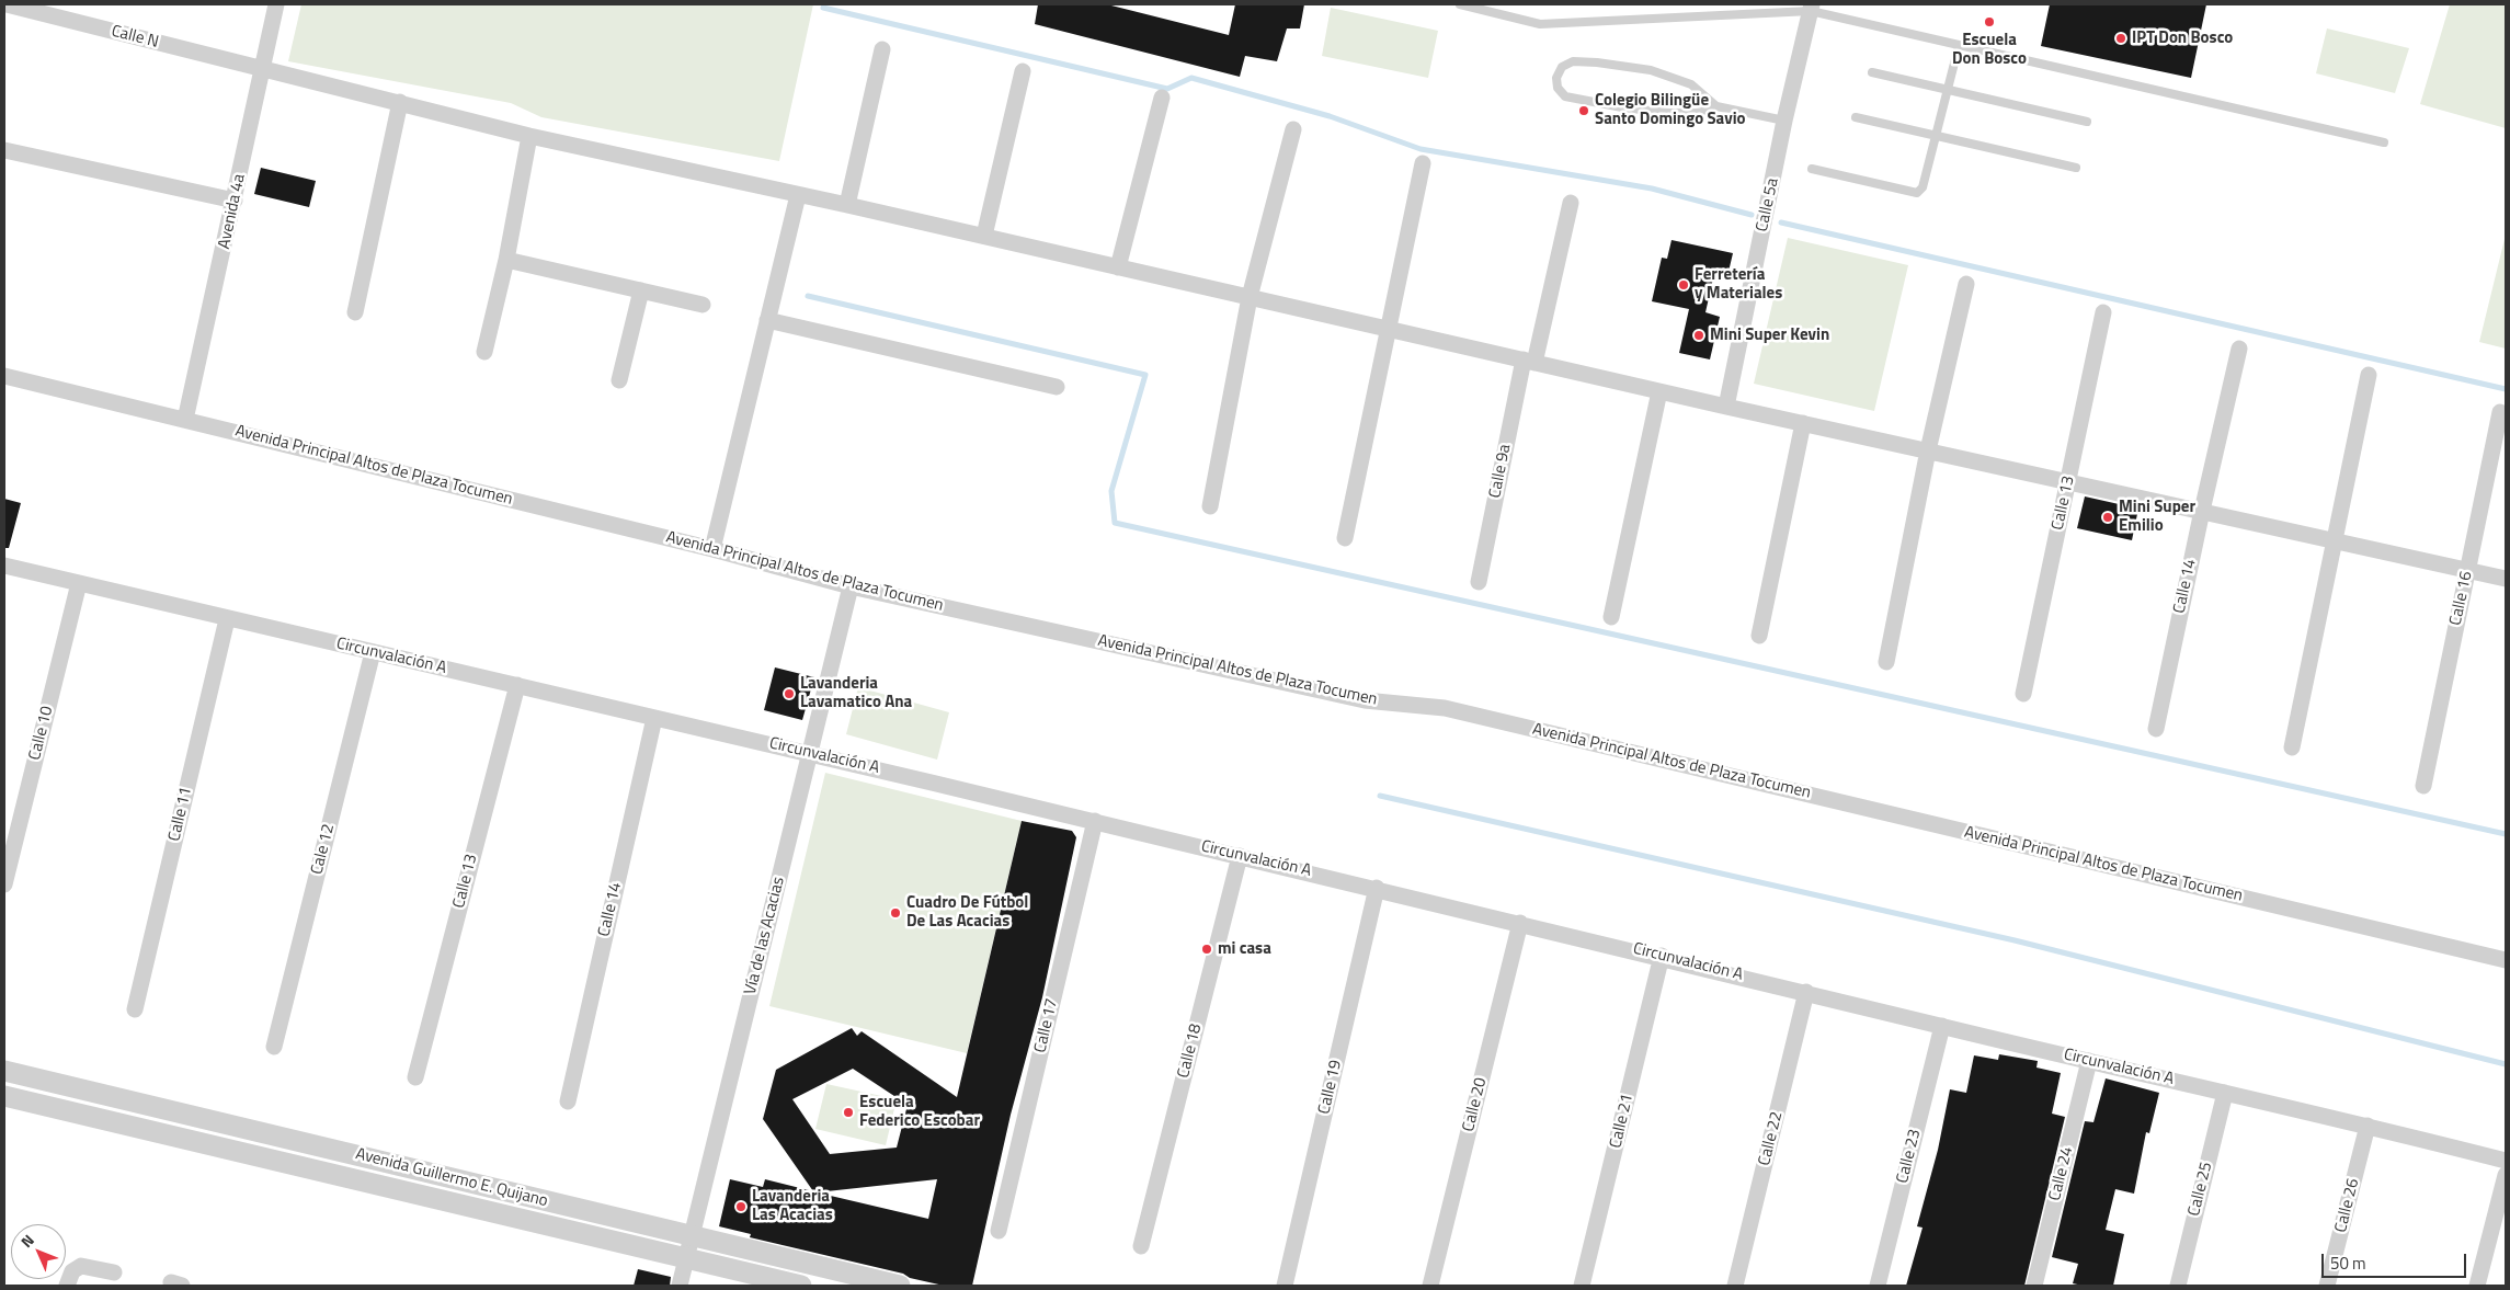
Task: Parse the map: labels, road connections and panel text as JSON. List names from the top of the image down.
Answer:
{
  "streets": {
    "street": [
      "Calle N",
      "Calle 5a",
      "Avenida 4a",
      "Avenida Principal Altos de Plaza Tocumen",
      "Calle 9a",
      "Calle 13",
      "Calle 14",
      "Calle 16",
      "Circunvalación A",
      "Calle 10",
      "Calle 11",
      "Cale 12",
      "Vía de las Acacias",
      "Calle 17",
      "Calle 18",
      "Calle 19",
      "Calle 20",
      "Calle 21",
      "Calle 22",
      "Calle 23",
      "Calle 24",
      "Avenida Guillermo E. Quijano",
      "Calle 25",
      "Calle 26"
    ]
  },
  "crossings": [
    ["Calle N", "Calle 5a"],
    ["Calle N", "Avenida 4a"],
    ["Calle N", "Calle 9a"],
    ["Calle N", "Calle 13"],
    ["Calle N", "Calle 14"],
    ["Calle N", "Calle 16"],
    ["Avenida 4a", "Avenida Principal Altos de Plaza Tocumen"],
    ["Avenida Principal Altos de Plaza Tocumen", "Vía de las Acacias"],
    ["Calle 13", "Circunvalación A"],
    ["Calle 14", "Circunvalación A"],
    ["Circunvalación A", "Calle 10"],
    ["Circunvalación A", "Calle 11"],
    ["Circunvalación A", "Cale 12"],
    ["Circunvalación A", "Vía de las Acacias"],
    ["Circunvalación A", "Calle 17"],
    ["Circunvalación A", "Calle 18"],
    ["Circunvalación A", "Calle 19"],
    ["Circunvalación A", "Calle 20"],
    ["Circunvalación A", "Calle 21"],
    ["Circunvalación A", "Calle 22"],
    ["Circunvalación A", "Calle 23"],
    ["Circunvalación A", "Calle 24"],
    ["Circunvalación A", "Calle 25"],
    ["Circunvalación A", "Calle 26"],
    ["Vía de las Acacias", "Avenida Guillermo E. Quijano"]
  ],
  "places": [
    "Escuela Don Bosco",
    "IPT Don Bosco",
    "Colegio Bilingüe Santo Domingo Savio",
    "Ferretería y Materiales",
    "Mini Super Kevin",
    "Mini Super Emilio",
    "Lavanderia Lavamatico Ana",
    "Cuadro De Fútbol De Las Acacias",
    "mi casa",
    "Escuela Federico Escobar",
    "Lavanderia Las Acacias"
  ],
  "scale_bar": "50 m",
  "north": "top left"
}
